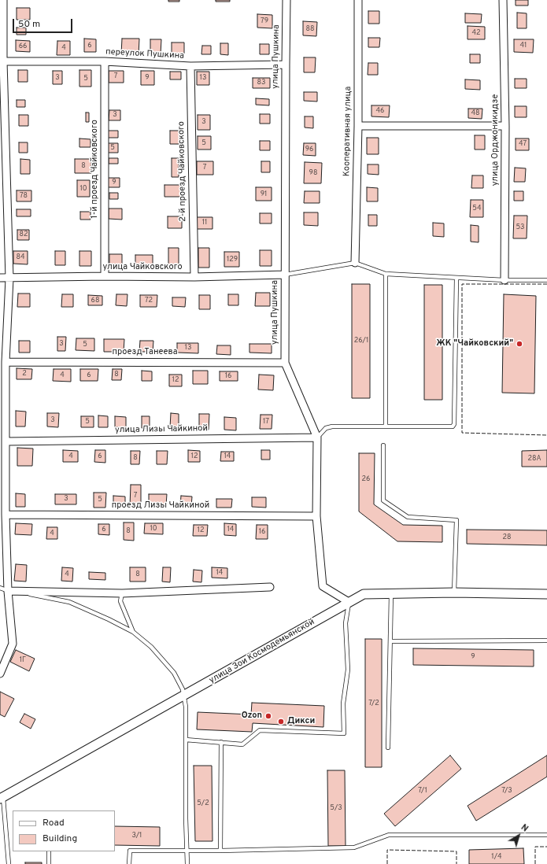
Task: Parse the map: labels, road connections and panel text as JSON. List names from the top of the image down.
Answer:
{
  "streets": {
    "street": [
      "переулок Пушкина",
      "улица Пушкина",
      "Кооперативная улица",
      "улица Орджоникидзе",
      "1-й проезд Чайковского",
      "2-й проезд Чайковского",
      "улица Чайковского",
      "проезд Танеева",
      "улица Лизы Чайкиной",
      "проезд Лизы Чайкиной",
      "улица Зои Космодемьянской"
    ]
  },
  "crossings": [
    ["переулок Пушкина", "улица Пушкина"],
    ["переулок Пушкина", "1-й проезд Чайковского"],
    ["переулок Пушкина", "2-й проезд Чайковского"],
    ["улица Пушкина", "улица Чайковского"],
    ["улица Пушкина", "проезд Танеева"],
    ["улица Пушкина", "улица Лизы Чайкиной"],
    ["улица Пушкина", "проезд Лизы Чайкиной"],
    ["улица Пушкина", "улица Зои Космодемьянской"],
    ["1-й проезд Чайковского", "улица Чайковского"],
    ["2-й проезд Чайковского", "улица Чайковского"]
  ],
  "places": ["ЖК \"Чайковский\"", "Ozon", "Дикси"],
  "house_numbers": [
    "79",
    "88",
    "42",
    "6",
    "41",
    "66",
    "4",
    "7",
    "3",
    "9",
    "13",
    "5",
    "83",
    "46",
    "48",
    "3",
    "3",
    "5",
    "47",
    "5",
    "96",
    "8",
    "7",
    "98",
    "9",
    "10",
    "91",
    "78",
    "54",
    "11",
    "53",
    "82",
    "84",
    "129",
    "68",
    "72",
    "26/1",
    "3",
    "5",
    "13",
    "2",
    "8",
    "4",
    "6",
    "16",
    "12",
    "3",
    "5",
    "17",
    "4",
    "6",
    "12",
    "14",
    "8",
    "28А",
    "26",
    "7",
    "3",
    "5",
    "10",
    "6",
    "14",
    "12",
    "8",
    "16",
    "4",
    "28",
    "14",
    "4",
    "8",
    "9",
    "1Г",
    "7/2",
    "7/1",
    "7/3",
    "5/2",
    "5/3",
    "3/1",
    "1/4"
  ],
  "legend": ["Road", "Building"],
  "scale_bar": "50 m",
  "north": "top right"
}
